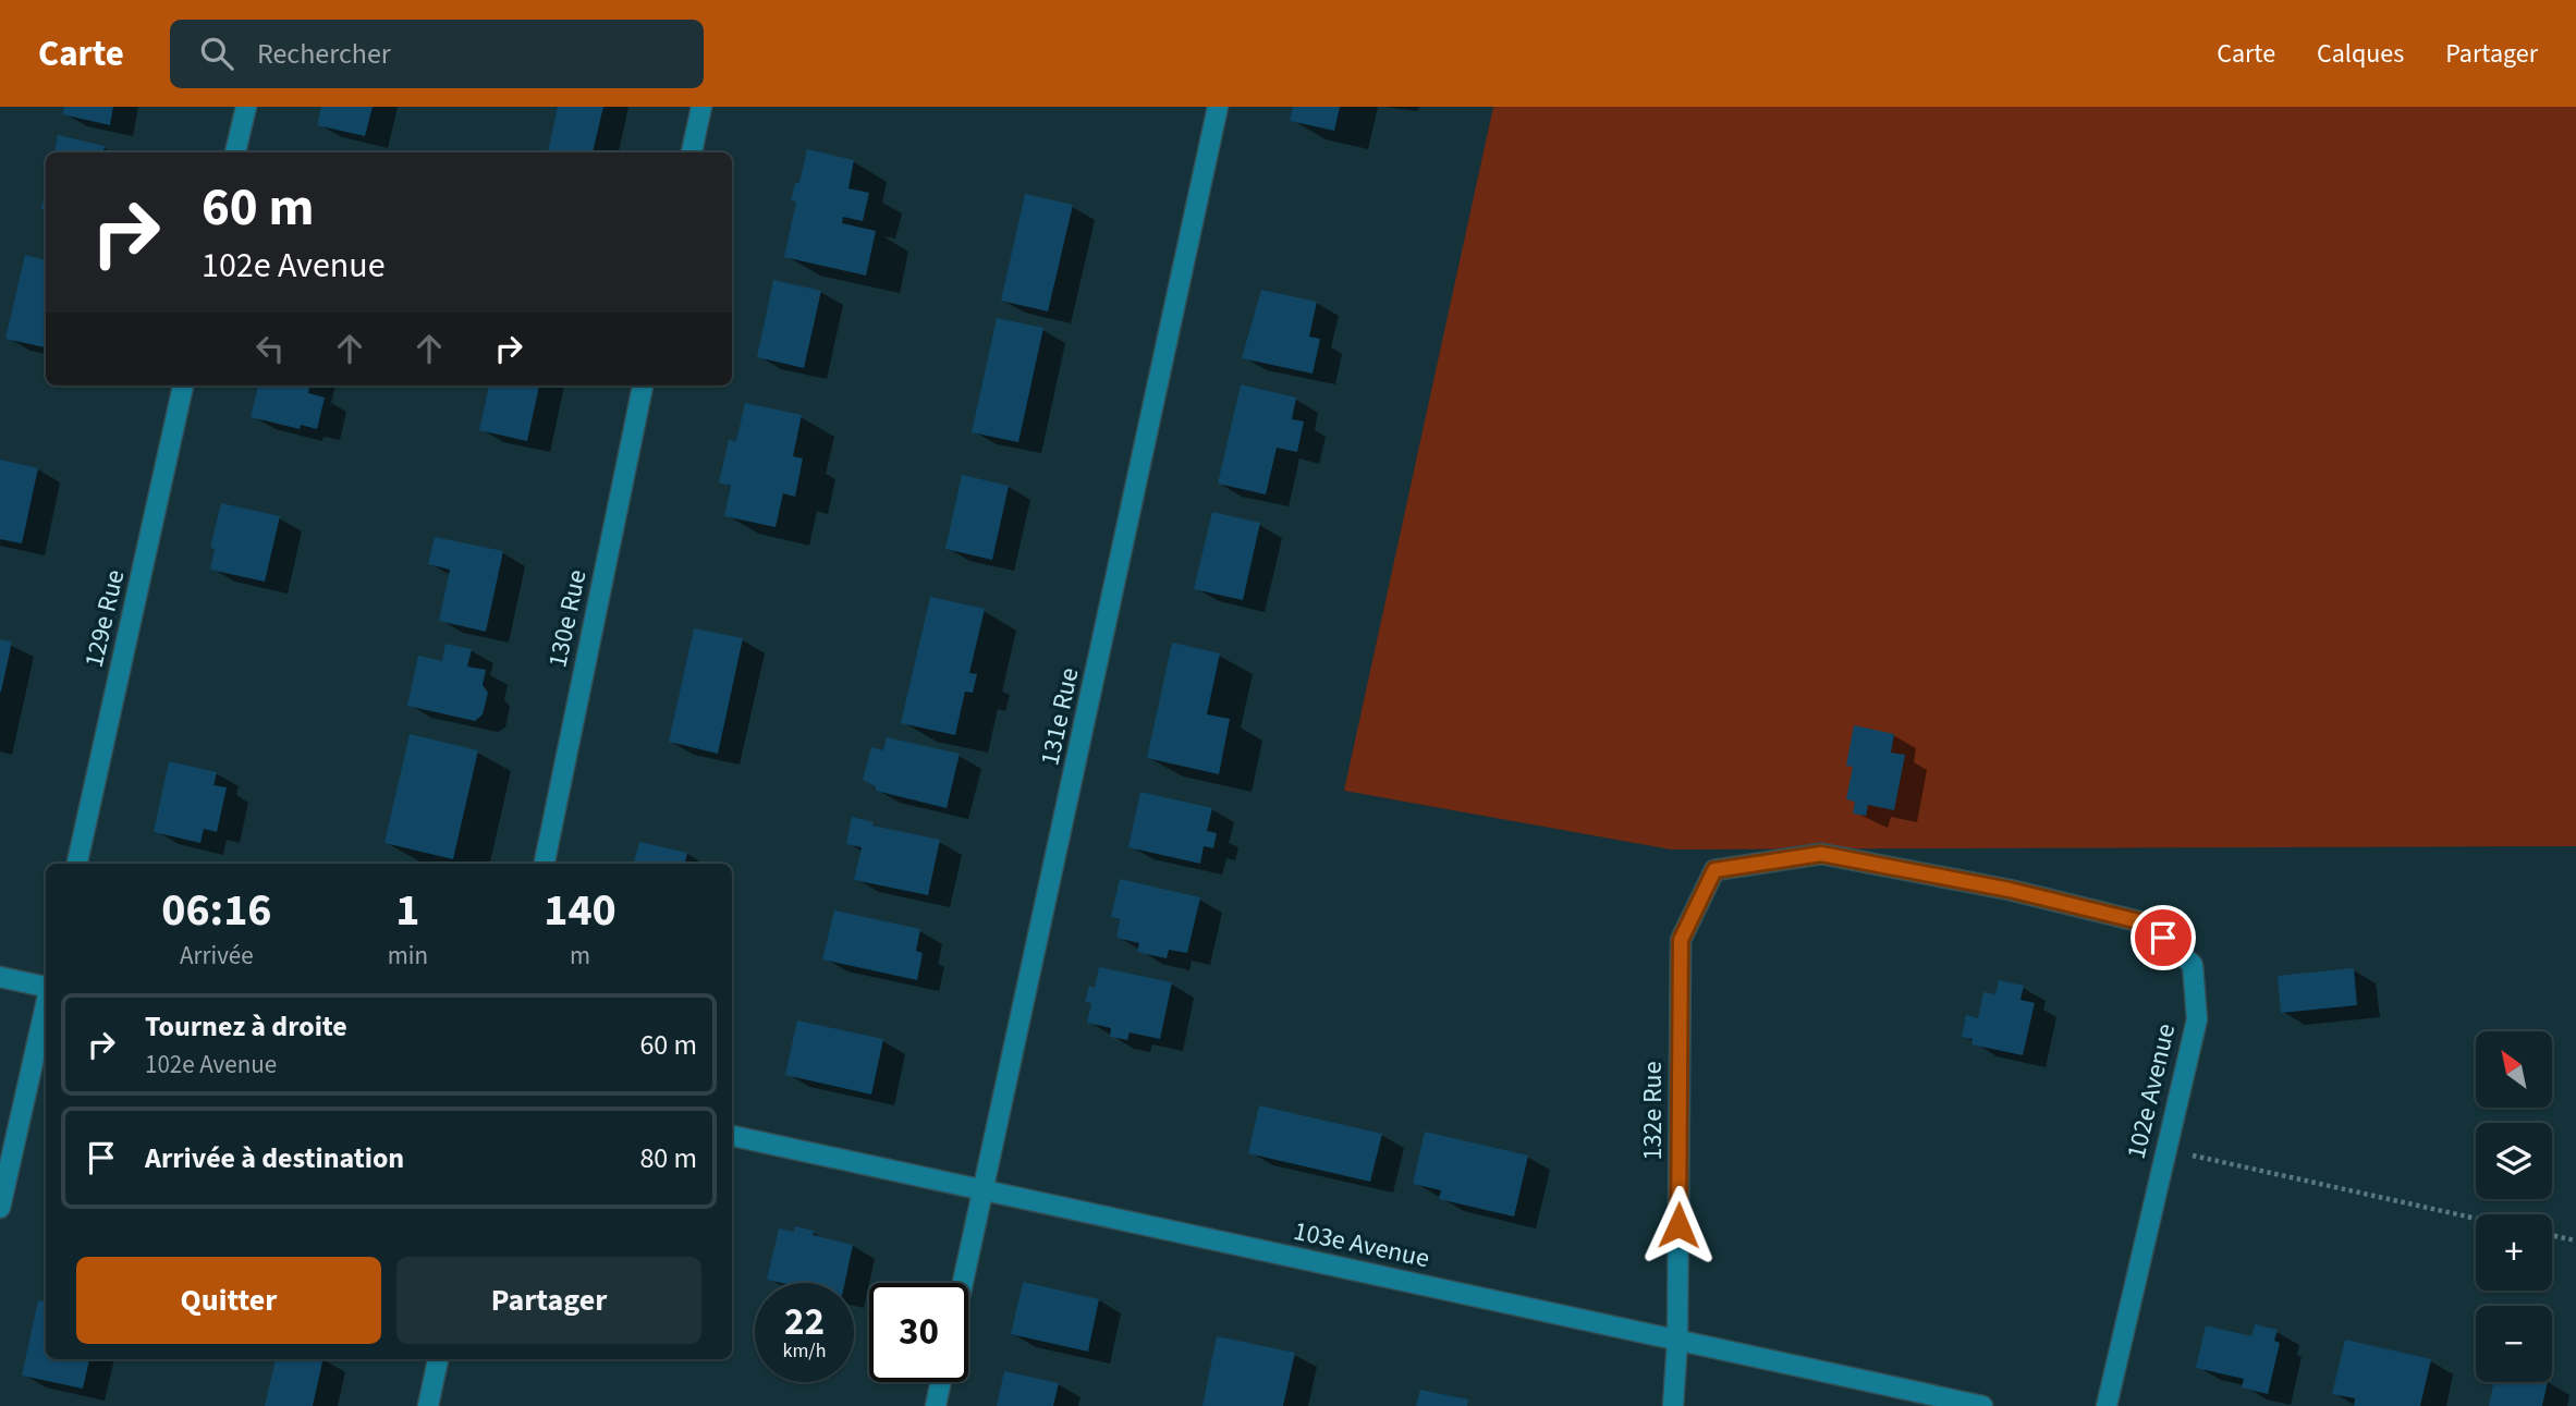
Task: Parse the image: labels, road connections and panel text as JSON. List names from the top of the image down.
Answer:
{
  "streets": {
    "street": [
      "129e Rue",
      "130e Rue",
      "131e Rue",
      "102e Avenue",
      "132e Rue",
      "103e Avenue"
    ]
  },
  "crossings": [
    ["131e Rue", "103e Avenue"],
    ["102e Avenue", "132e Rue"],
    ["132e Rue", "103e Avenue"]
  ],
  "north": "top left",
  "page": {
    "header": "Carte",
    "search": "Rechercher",
    "nav": ["Carte", "Calques", "Partager"],
    "turn": ["60 m", "102e Avenue"],
    "eta": [
      "06:16",
      "Arrivée",
      "1",
      "min",
      "140",
      "m"
    ],
    "list": [
      {
        "name": "Tournez à droite",
        "note": "102e Avenue",
        "value": "60 m"
      },
      {
        "name": "Arrivée à destination",
        "value": "80 m"
      }
    ],
    "map_buttons": ["+", "−"],
    "buttons": ["Quitter", "Partager"],
    "speed": "22 km/h",
    "limit": "30"
  }
}
